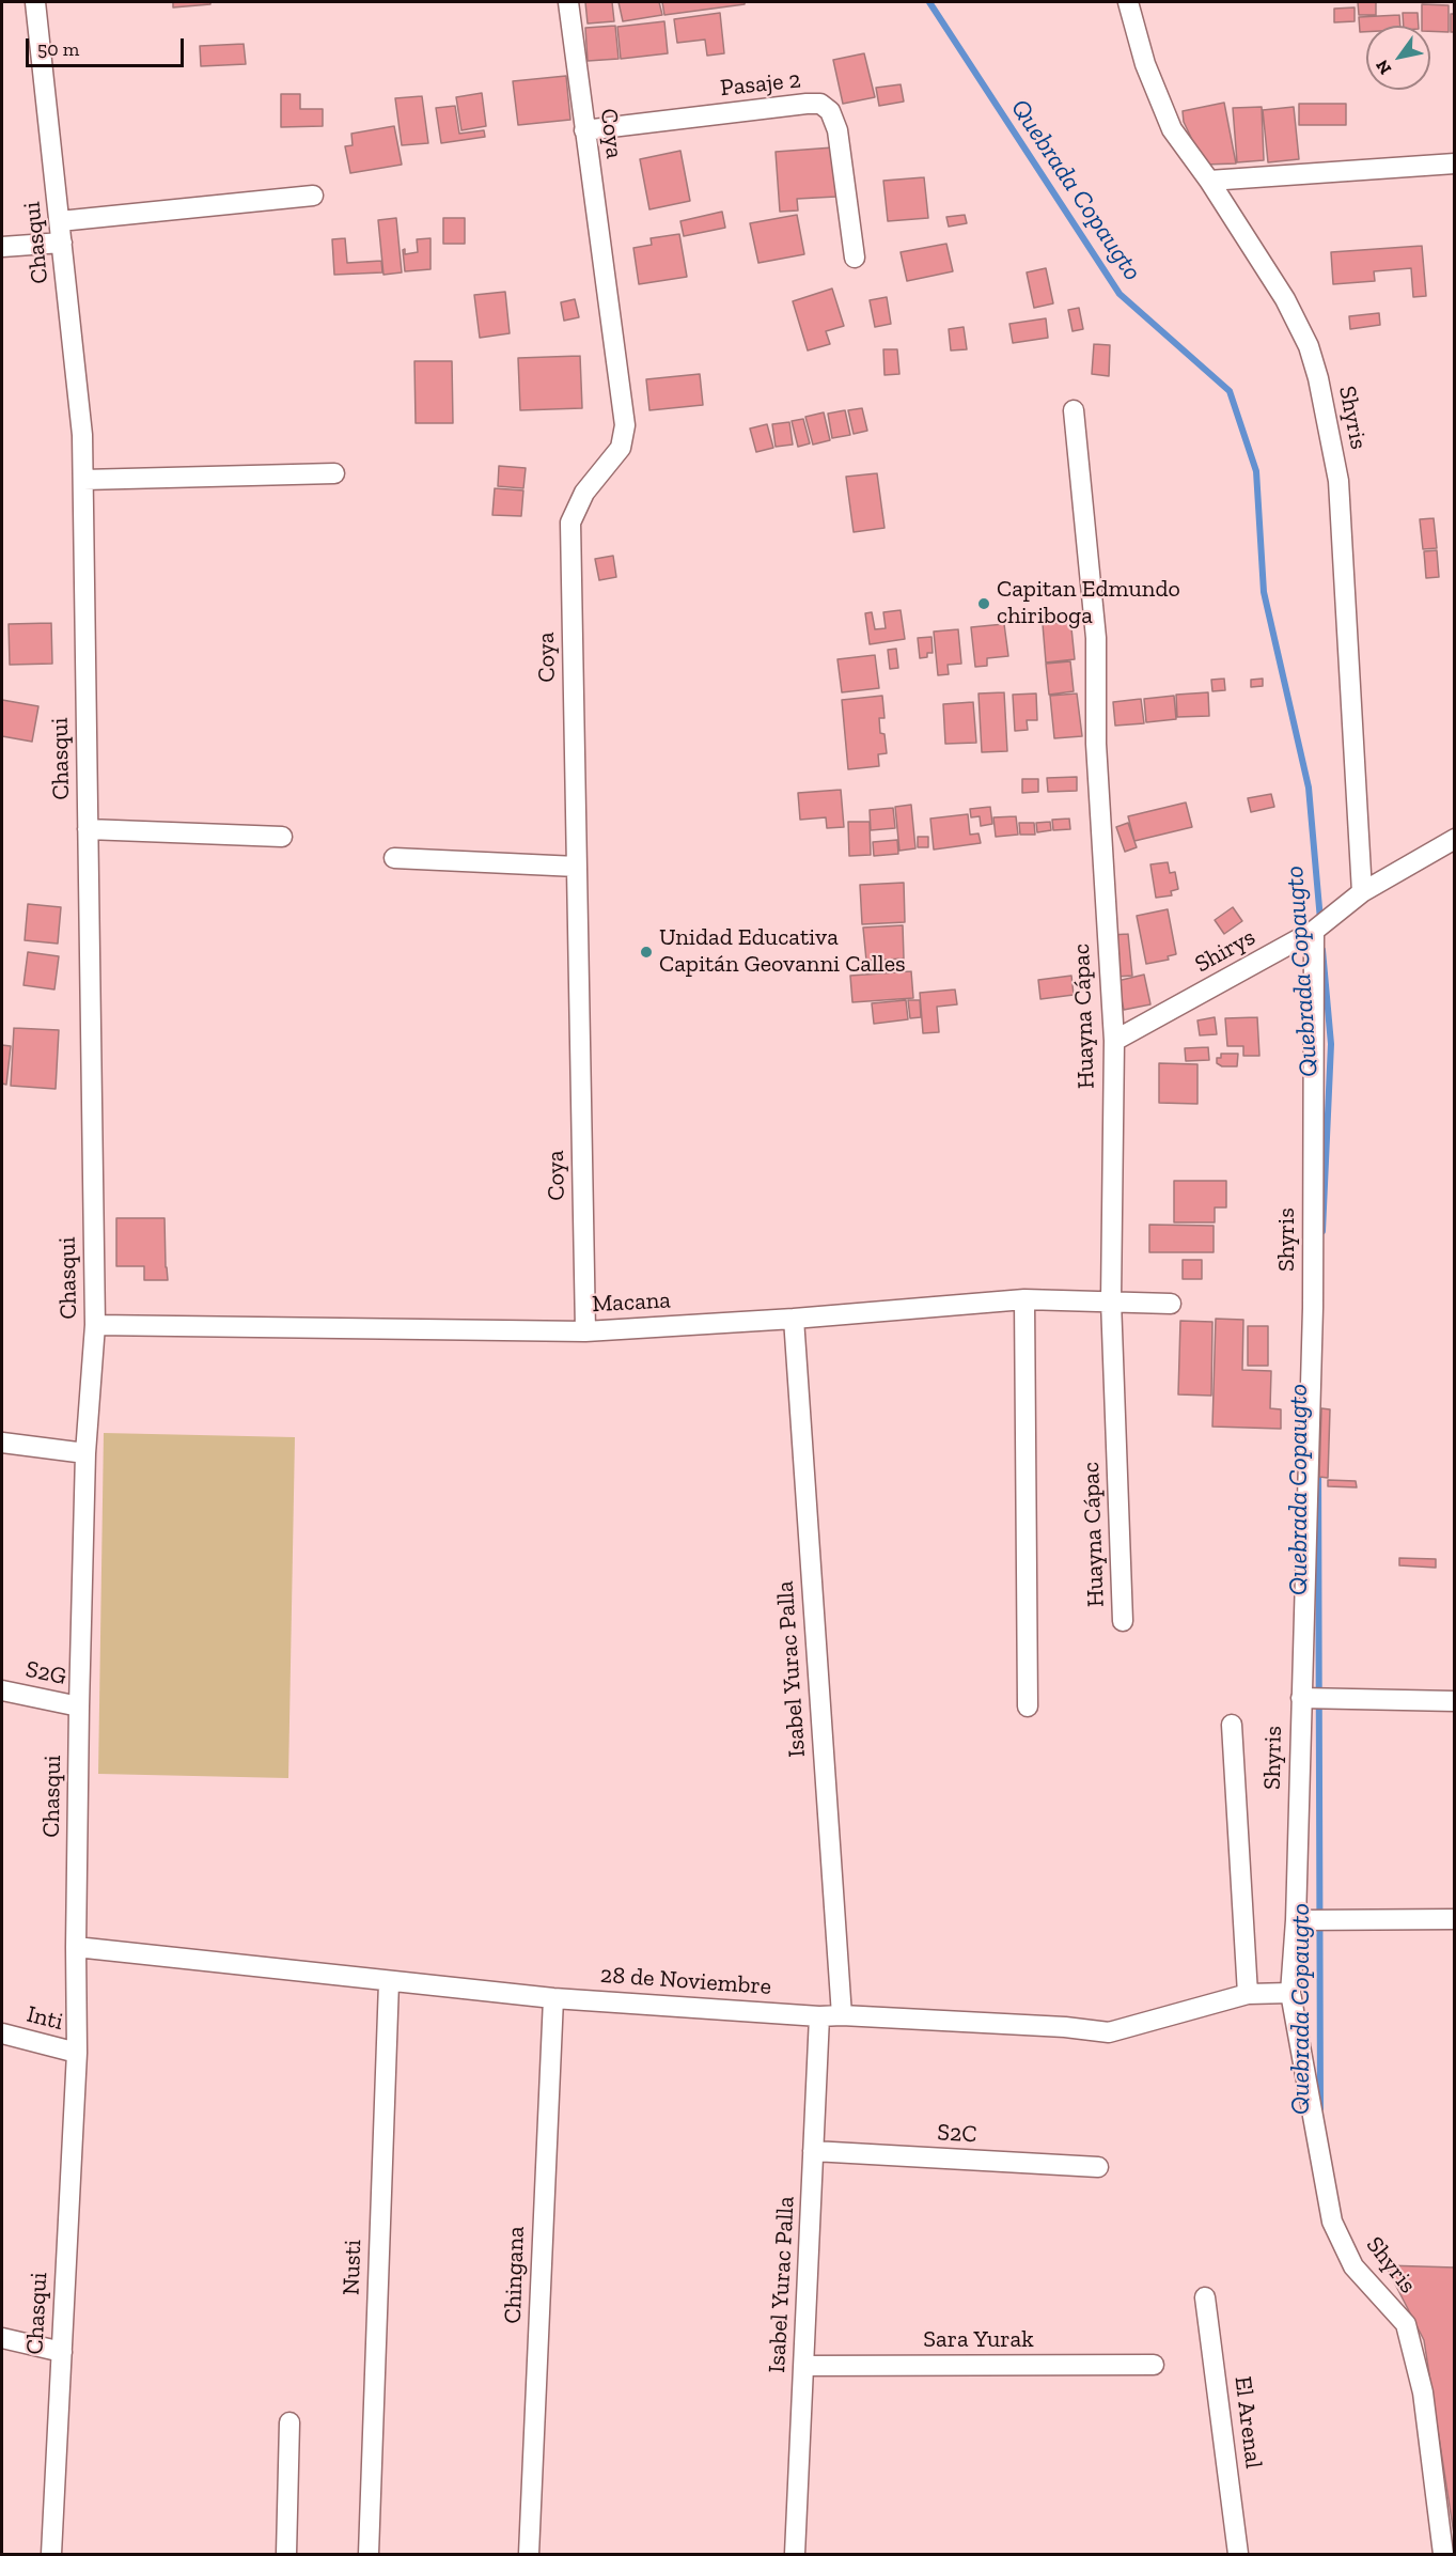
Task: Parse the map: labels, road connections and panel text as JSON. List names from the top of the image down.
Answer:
{
  "streets": {
    "street": [
      "Pasaje 2",
      "Coya",
      "Chasqui",
      "Shyris",
      "Shirys",
      "Huayna Cápac",
      "Macana",
      "Isabel Yurac Palla",
      "S2G",
      "28 de Noviembre",
      "Inti",
      "S2C",
      "Nusti",
      "Chingana",
      "Sara Yurak",
      "El Arenal"
    ]
  },
  "crossings": [
    ["Pasaje 2", "Coya"],
    ["Coya", "Macana"],
    ["Chasqui", "Macana"],
    ["Chasqui", "S2G"],
    ["Chasqui", "28 de Noviembre"],
    ["Chasqui", "Inti"],
    ["Shyris", "Shirys"],
    ["Shyris", "28 de Noviembre"],
    ["Shirys", "Huayna Cápac"],
    ["Huayna Cápac", "Macana"],
    ["Macana", "Isabel Yurac Palla"],
    ["Isabel Yurac Palla", "28 de Noviembre"],
    ["Isabel Yurac Palla", "S2C"],
    ["Isabel Yurac Palla", "Sara Yurak"],
    ["28 de Noviembre", "Nusti"],
    ["28 de Noviembre", "Chingana"]
  ],
  "water": ["Quebrada Copaugto"],
  "places": ["Capitan Edmundo chiriboga", "Unidad Educativa Capitán Geovanni Calles"],
  "scale_bar": "50 m",
  "north": "bottom left"
}
